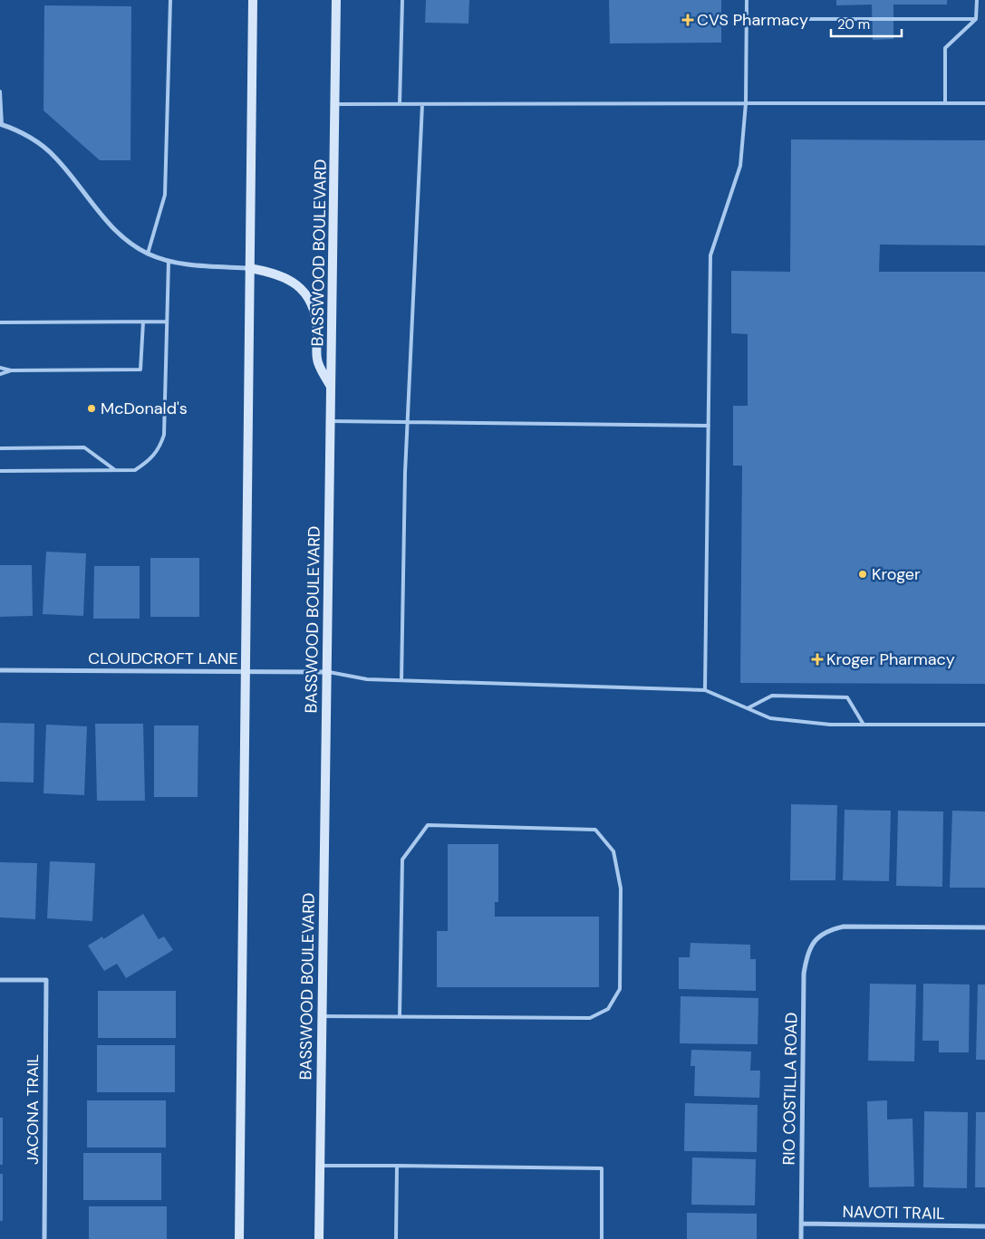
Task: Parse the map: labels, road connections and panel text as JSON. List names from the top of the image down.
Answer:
{
  "streets": {
    "main road": ["BASSWOOD BOULEVARD"],
    "street": [
      "CLOUDCROFT LANE",
      "RIO COSTILLA ROAD",
      "JACONA TRAIL",
      "NAVOTI TRAIL"
    ]
  },
  "crossings": [
    ["BASSWOOD BOULEVARD", "CLOUDCROFT LANE"],
    ["RIO COSTILLA ROAD", "NAVOTI TRAIL"]
  ],
  "places": {
    "health": ["CVS Pharmacy", "Kroger Pharmacy"],
    "other": ["McDonald's", "Kroger"]
  },
  "scale_bar": "20 m"
}
